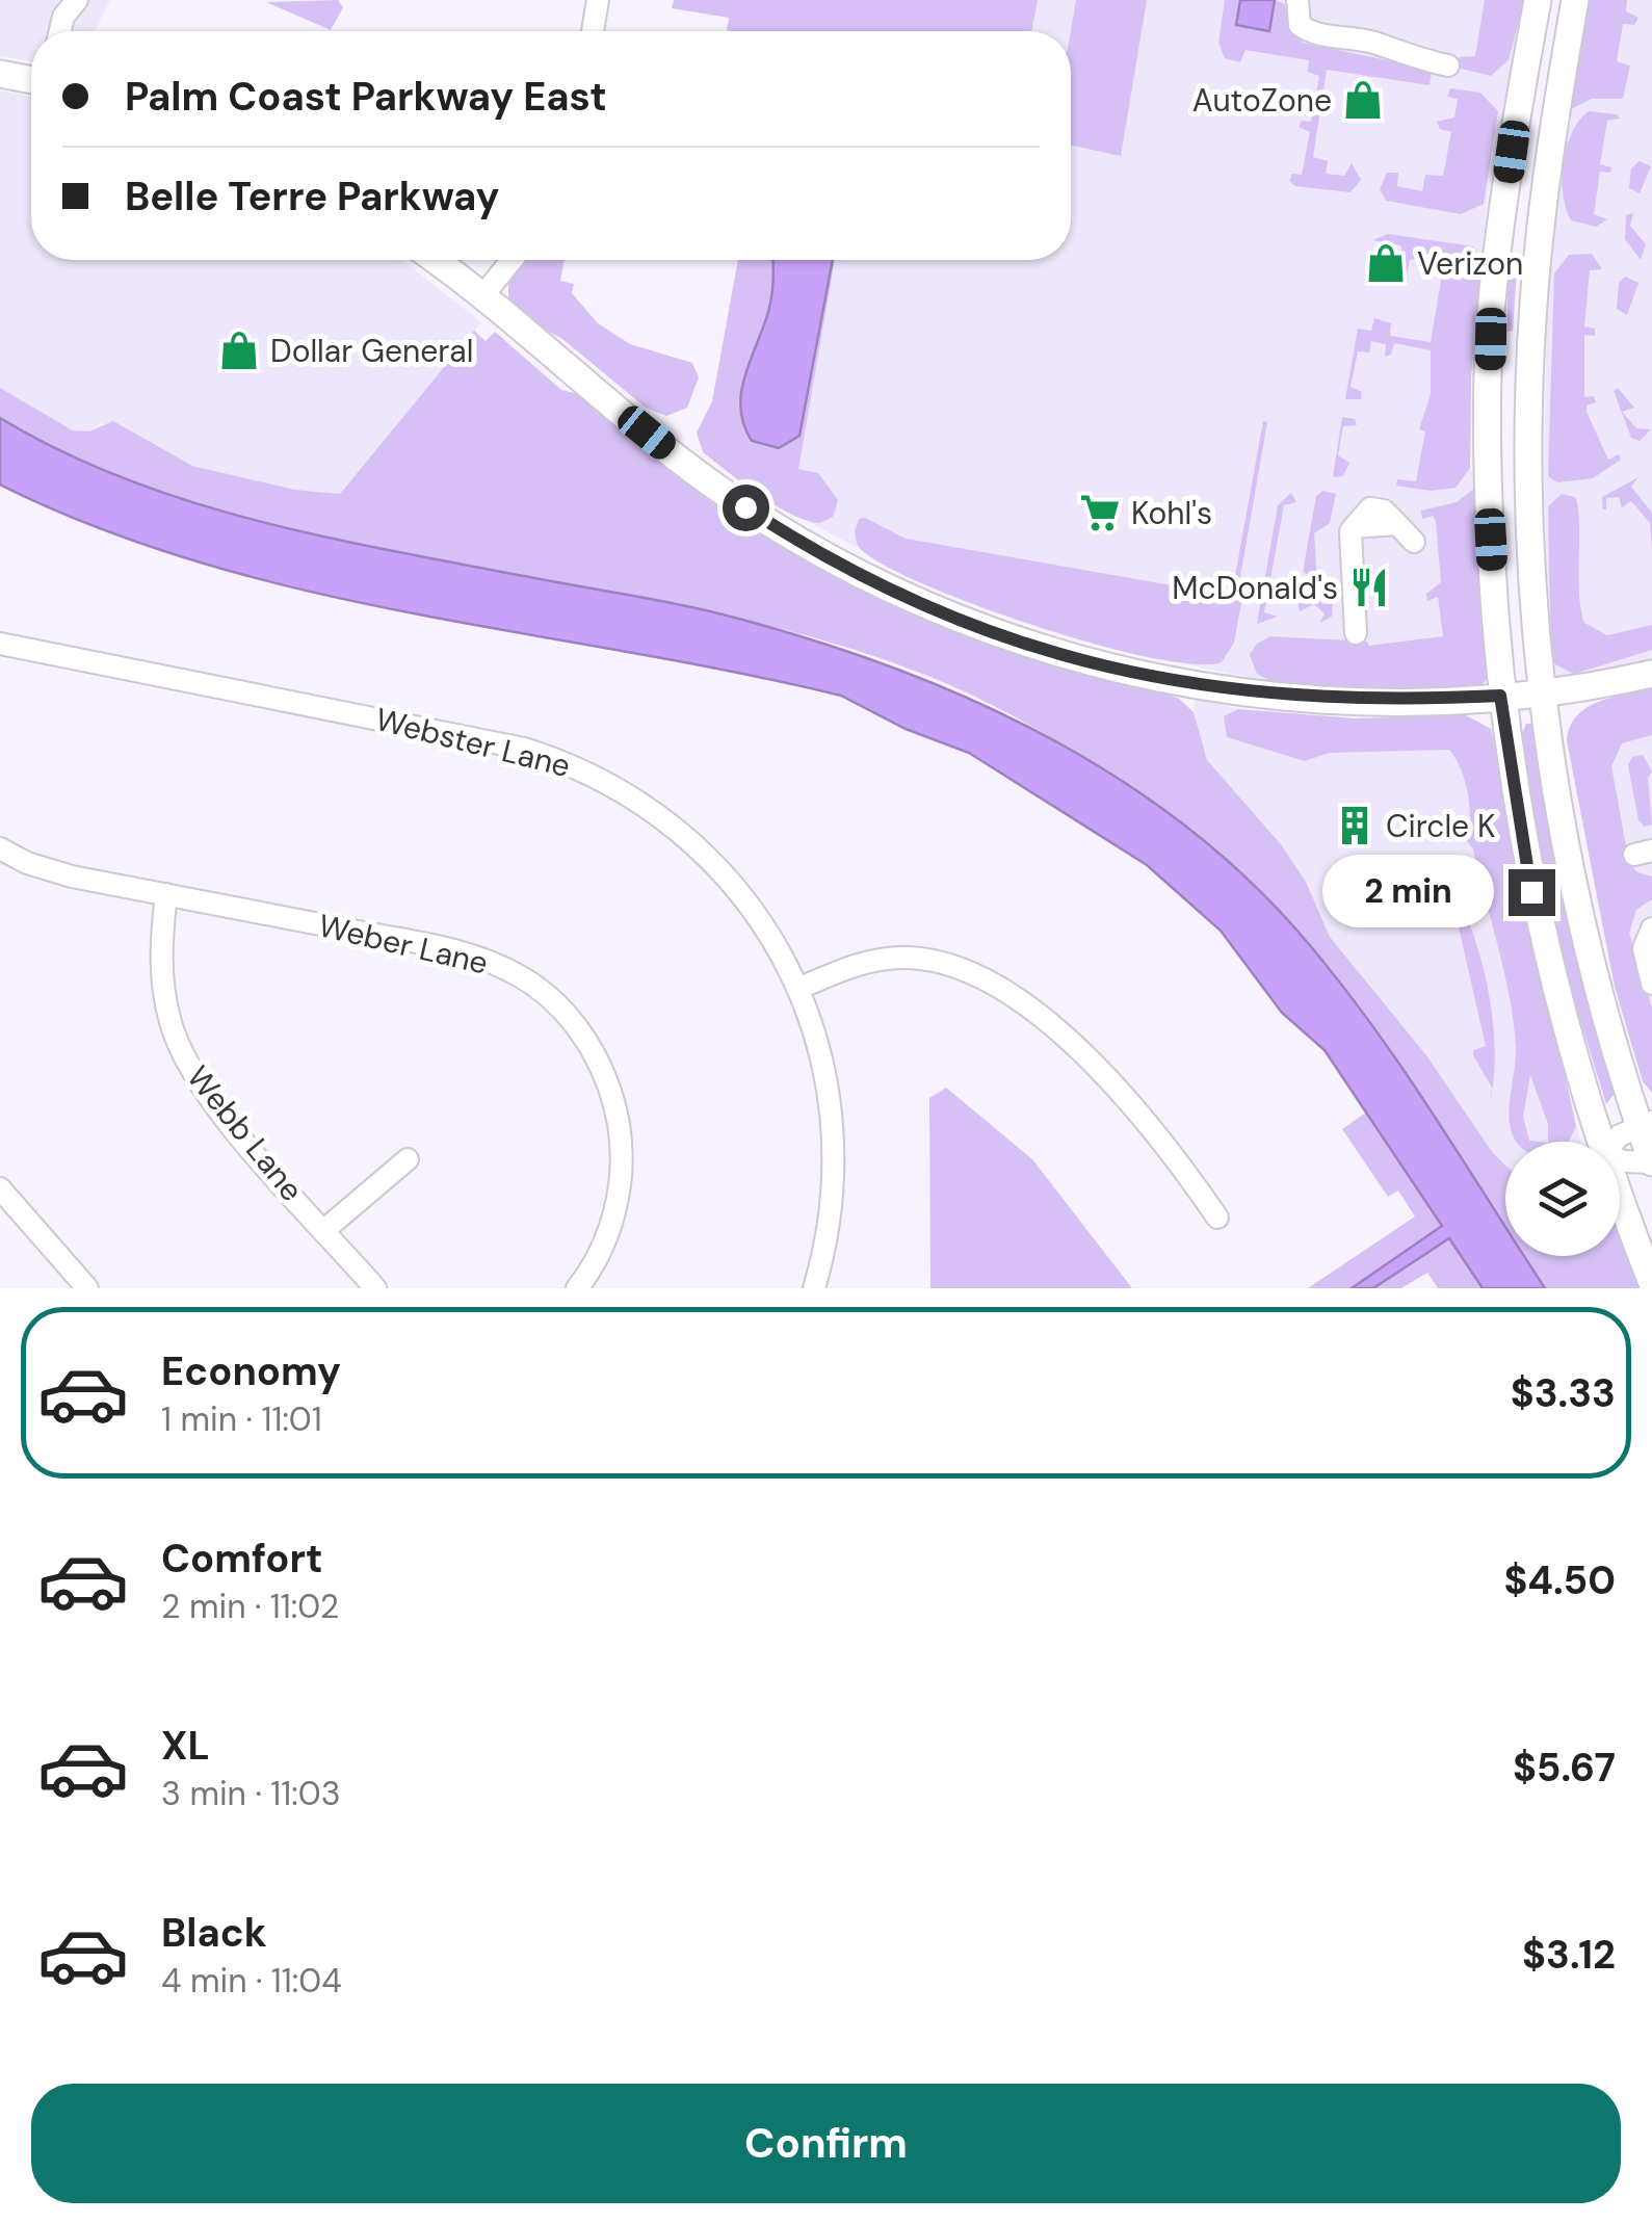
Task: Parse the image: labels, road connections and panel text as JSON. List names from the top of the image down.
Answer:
{
  "streets": {
    "street": ["Webster Lane", "Weber Lane", "Webb Lane"]
  },
  "crossings": [
    ["Weber Lane", "Webb Lane"]
  ],
  "places": {
    "shop": ["AutoZone", "Verizon", "Dollar General"],
    "supermarket": ["Kohl's"],
    "restaurant": ["McDonald's"],
    "building": ["Circle K"]
  },
  "page": {
    "banner": ["Palm Coast Parkway East", "Belle Terre Parkway"],
    "bubble": "2 min",
    "list": [
      {
        "name": "Economy",
        "note": "1 min · 11:01",
        "value": "$3.33"
      },
      {
        "name": "Comfort",
        "note": "2 min · 11:02",
        "value": "$4.50"
      },
      {
        "name": "XL",
        "note": "3 min · 11:03",
        "value": "$5.67"
      },
      {
        "name": "Black",
        "note": "4 min · 11:04",
        "value": "$3.12"
      }
    ],
    "buttons": "Confirm"
  }
}
